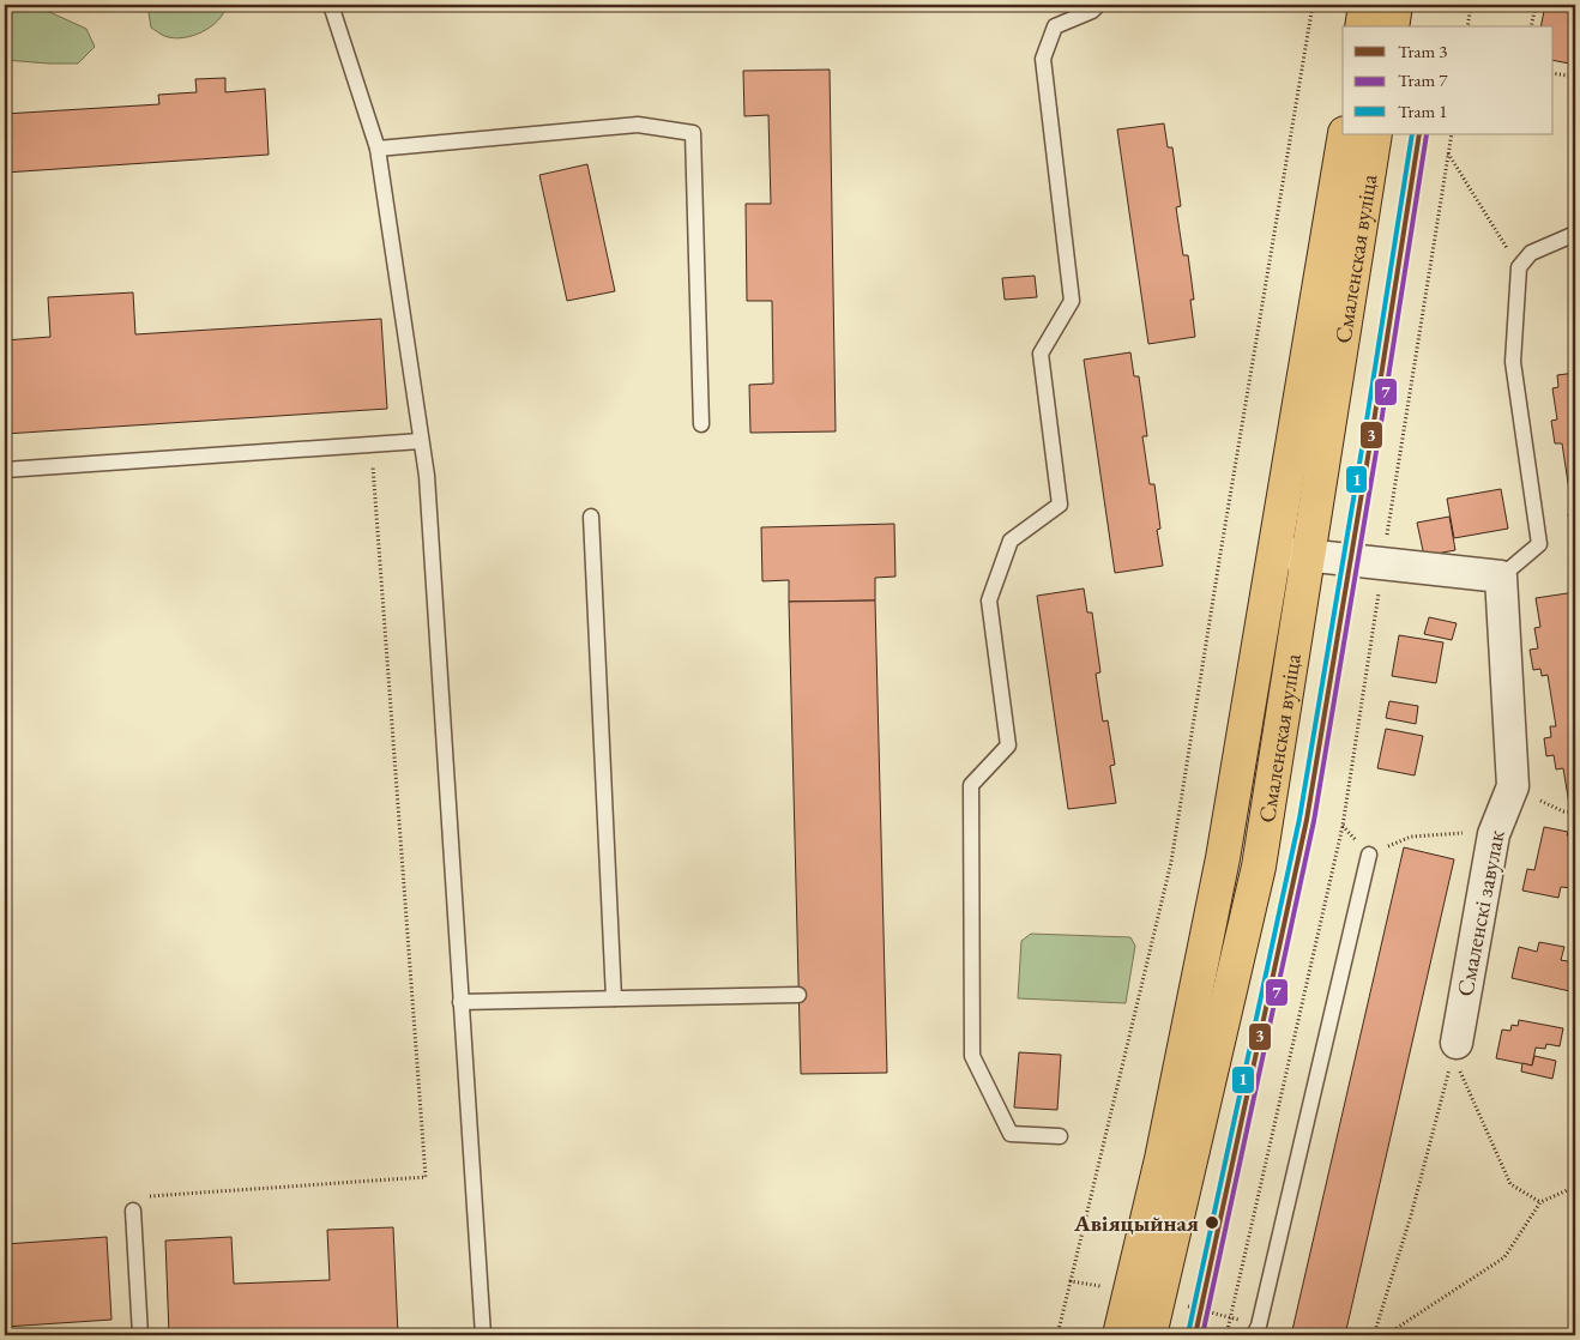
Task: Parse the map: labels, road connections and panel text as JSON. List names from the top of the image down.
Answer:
{
  "streets": {
    "main road": ["Смаленская вуліца"],
    "street": ["Смаленскі завулак"]
  },
  "places": ["Авіяцыйная"],
  "lines": ["tram line 3", "tram line 7", "tram line 1"],
  "legend": ["Tram 3", "Tram 7", "Tram 1"]
}
